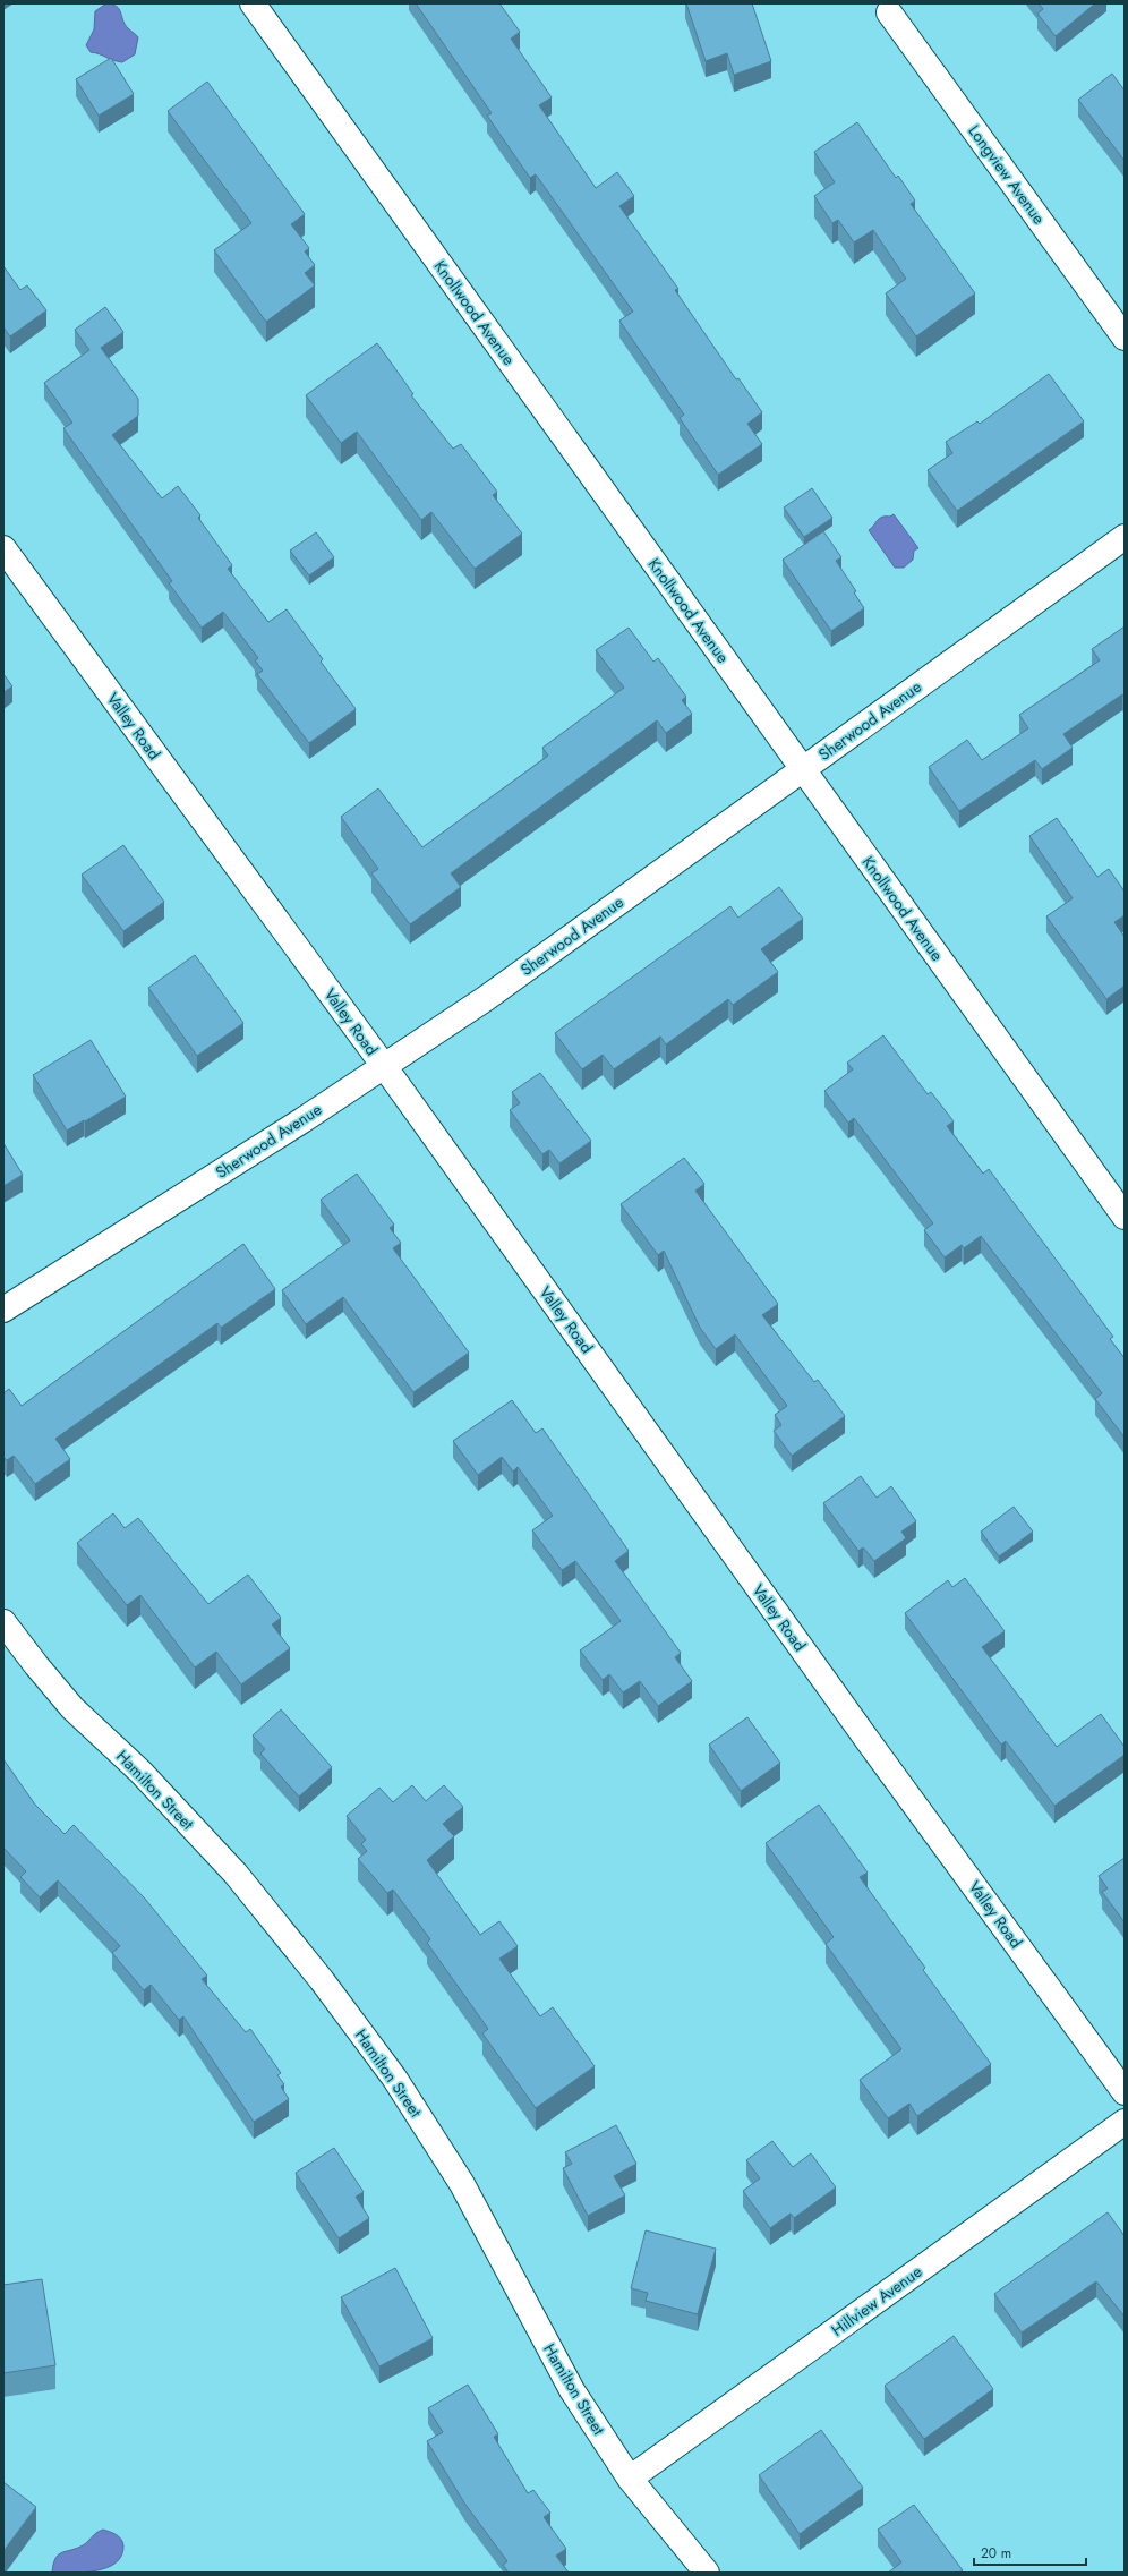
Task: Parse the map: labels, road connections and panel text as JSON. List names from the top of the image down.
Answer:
{
  "streets": {
    "street": [
      "Longview Avenue",
      "Knollwood Avenue",
      "Sherwood Avenue",
      "Valley Road",
      "Hamilton Street",
      "Hillview Avenue"
    ]
  },
  "crossings": [
    ["Knollwood Avenue", "Sherwood Avenue"],
    ["Sherwood Avenue", "Valley Road"],
    ["Hamilton Street", "Hillview Avenue"]
  ],
  "scale_bar": "20 m"
}
